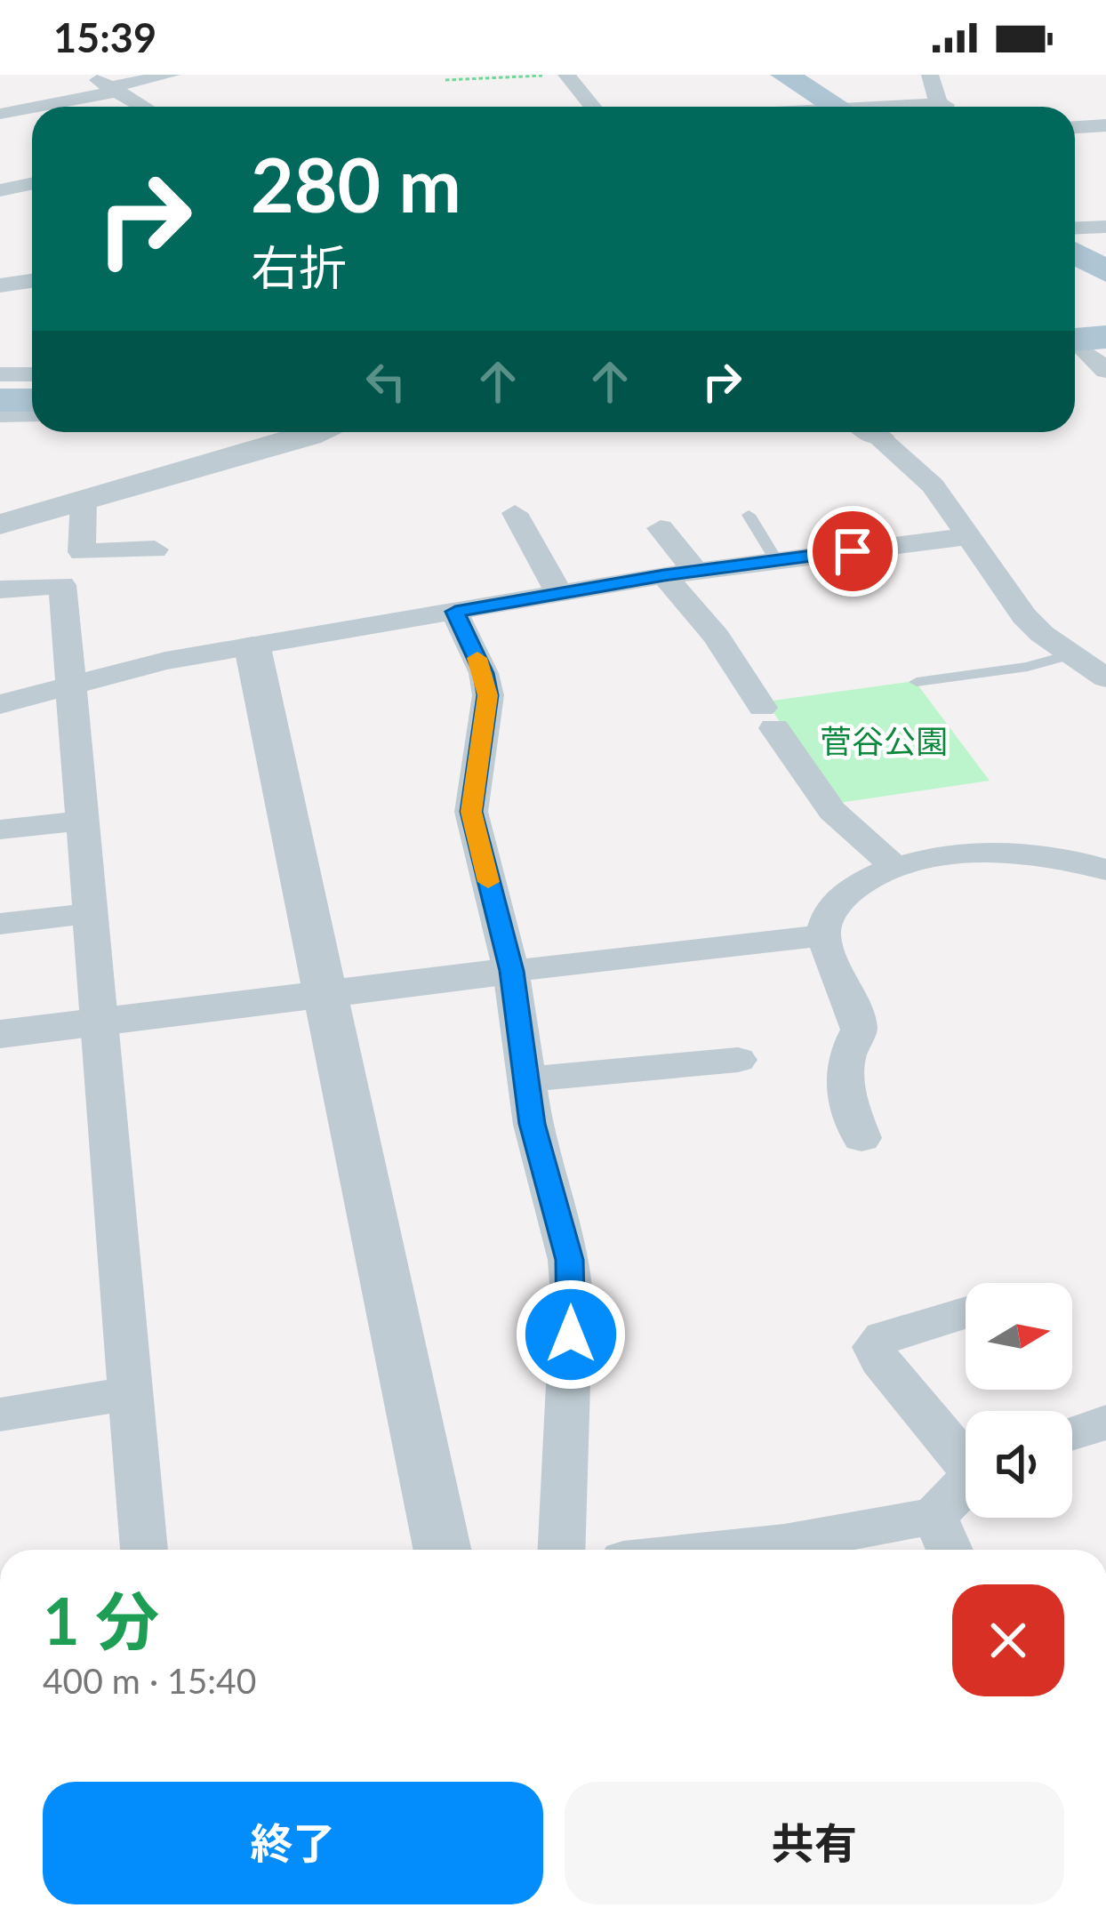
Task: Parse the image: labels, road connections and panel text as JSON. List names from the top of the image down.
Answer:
{
  "parks": ["菅谷公園"],
  "north": "right",
  "page": {
    "status": "15:39",
    "turn": ["280 m", "右折"],
    "heading": ["1 分", "400 m · 15:40"],
    "buttons": ["終了", "共有"]
  }
}
